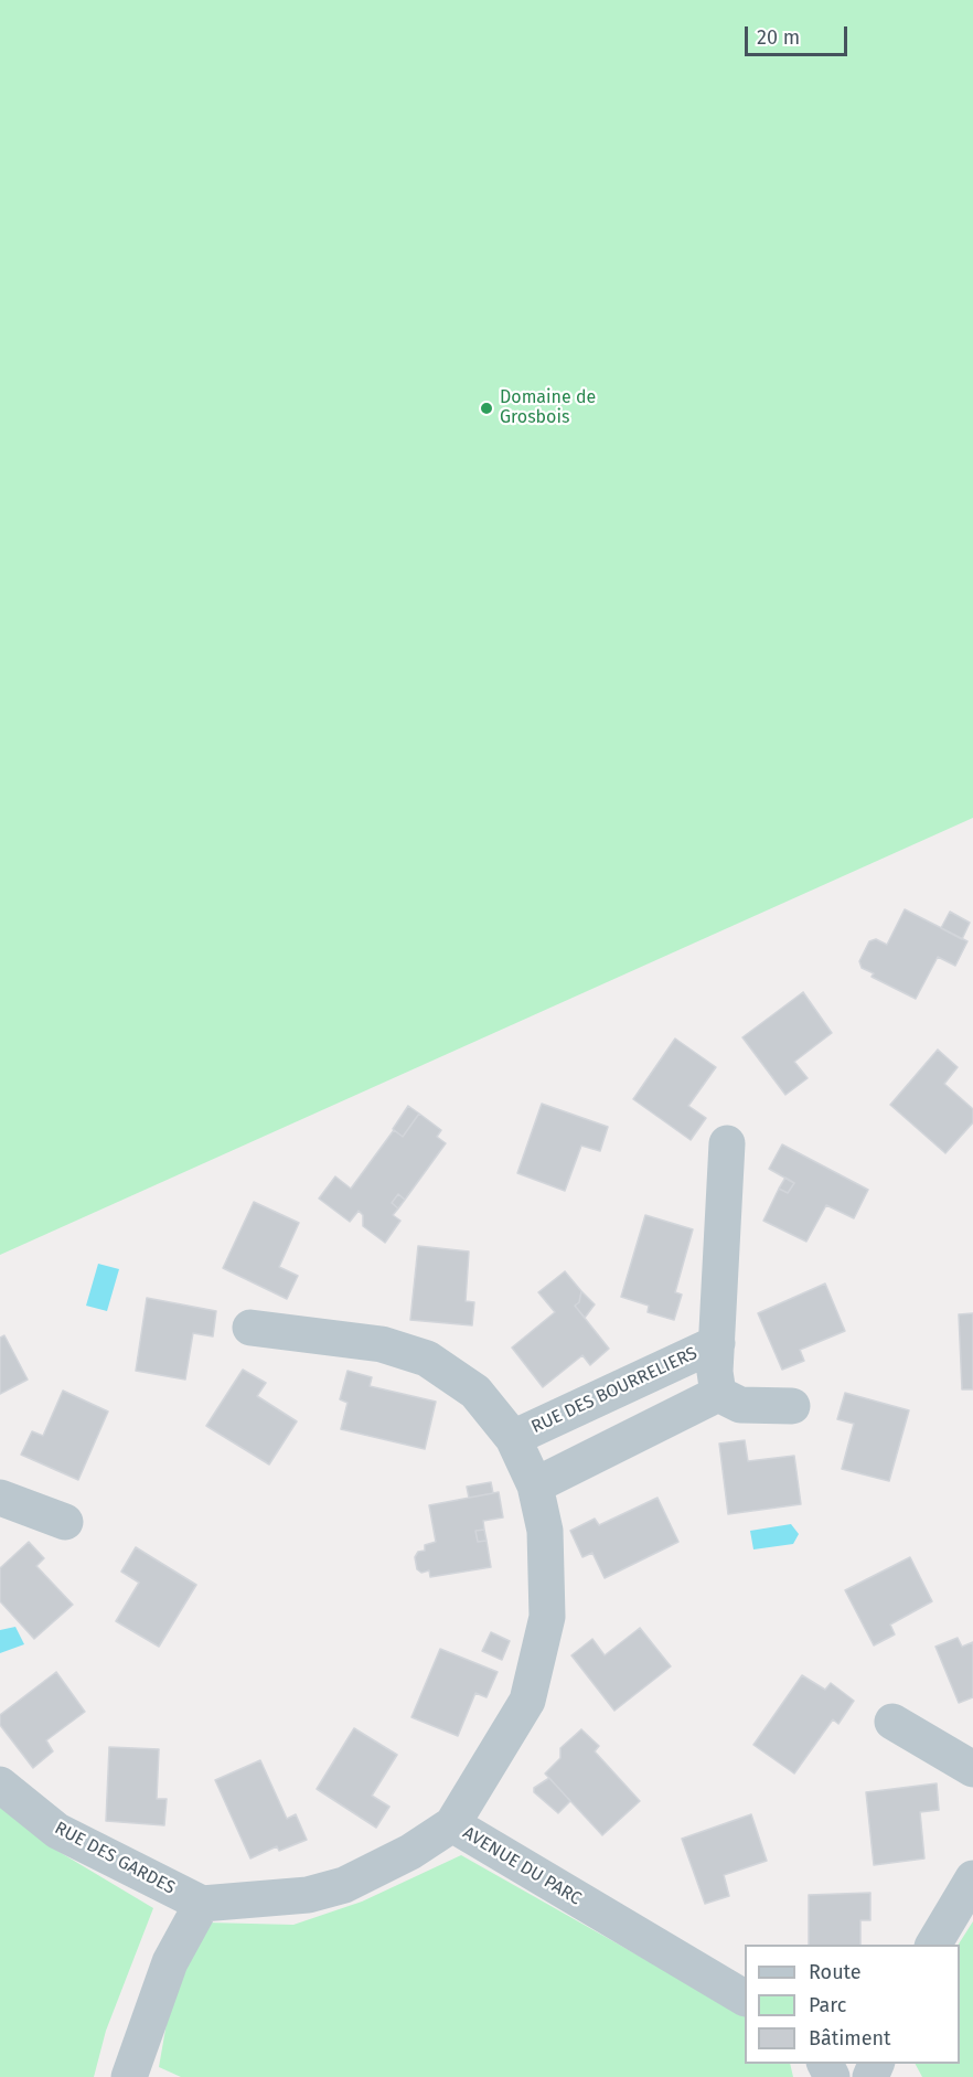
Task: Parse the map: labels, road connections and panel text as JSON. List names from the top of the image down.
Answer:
{
  "streets": {
    "street": ["RUE DES BOURRELIERS", "RUE DES GARDES", "AVENUE DU PARC"]
  },
  "crossings": [
    ["RUE DES GARDES", "AVENUE DU PARC"]
  ],
  "places": ["Domaine de Grosbois"],
  "legend": ["Route", "Parc", "Bâtiment"],
  "scale_bar": "20 m"
}
